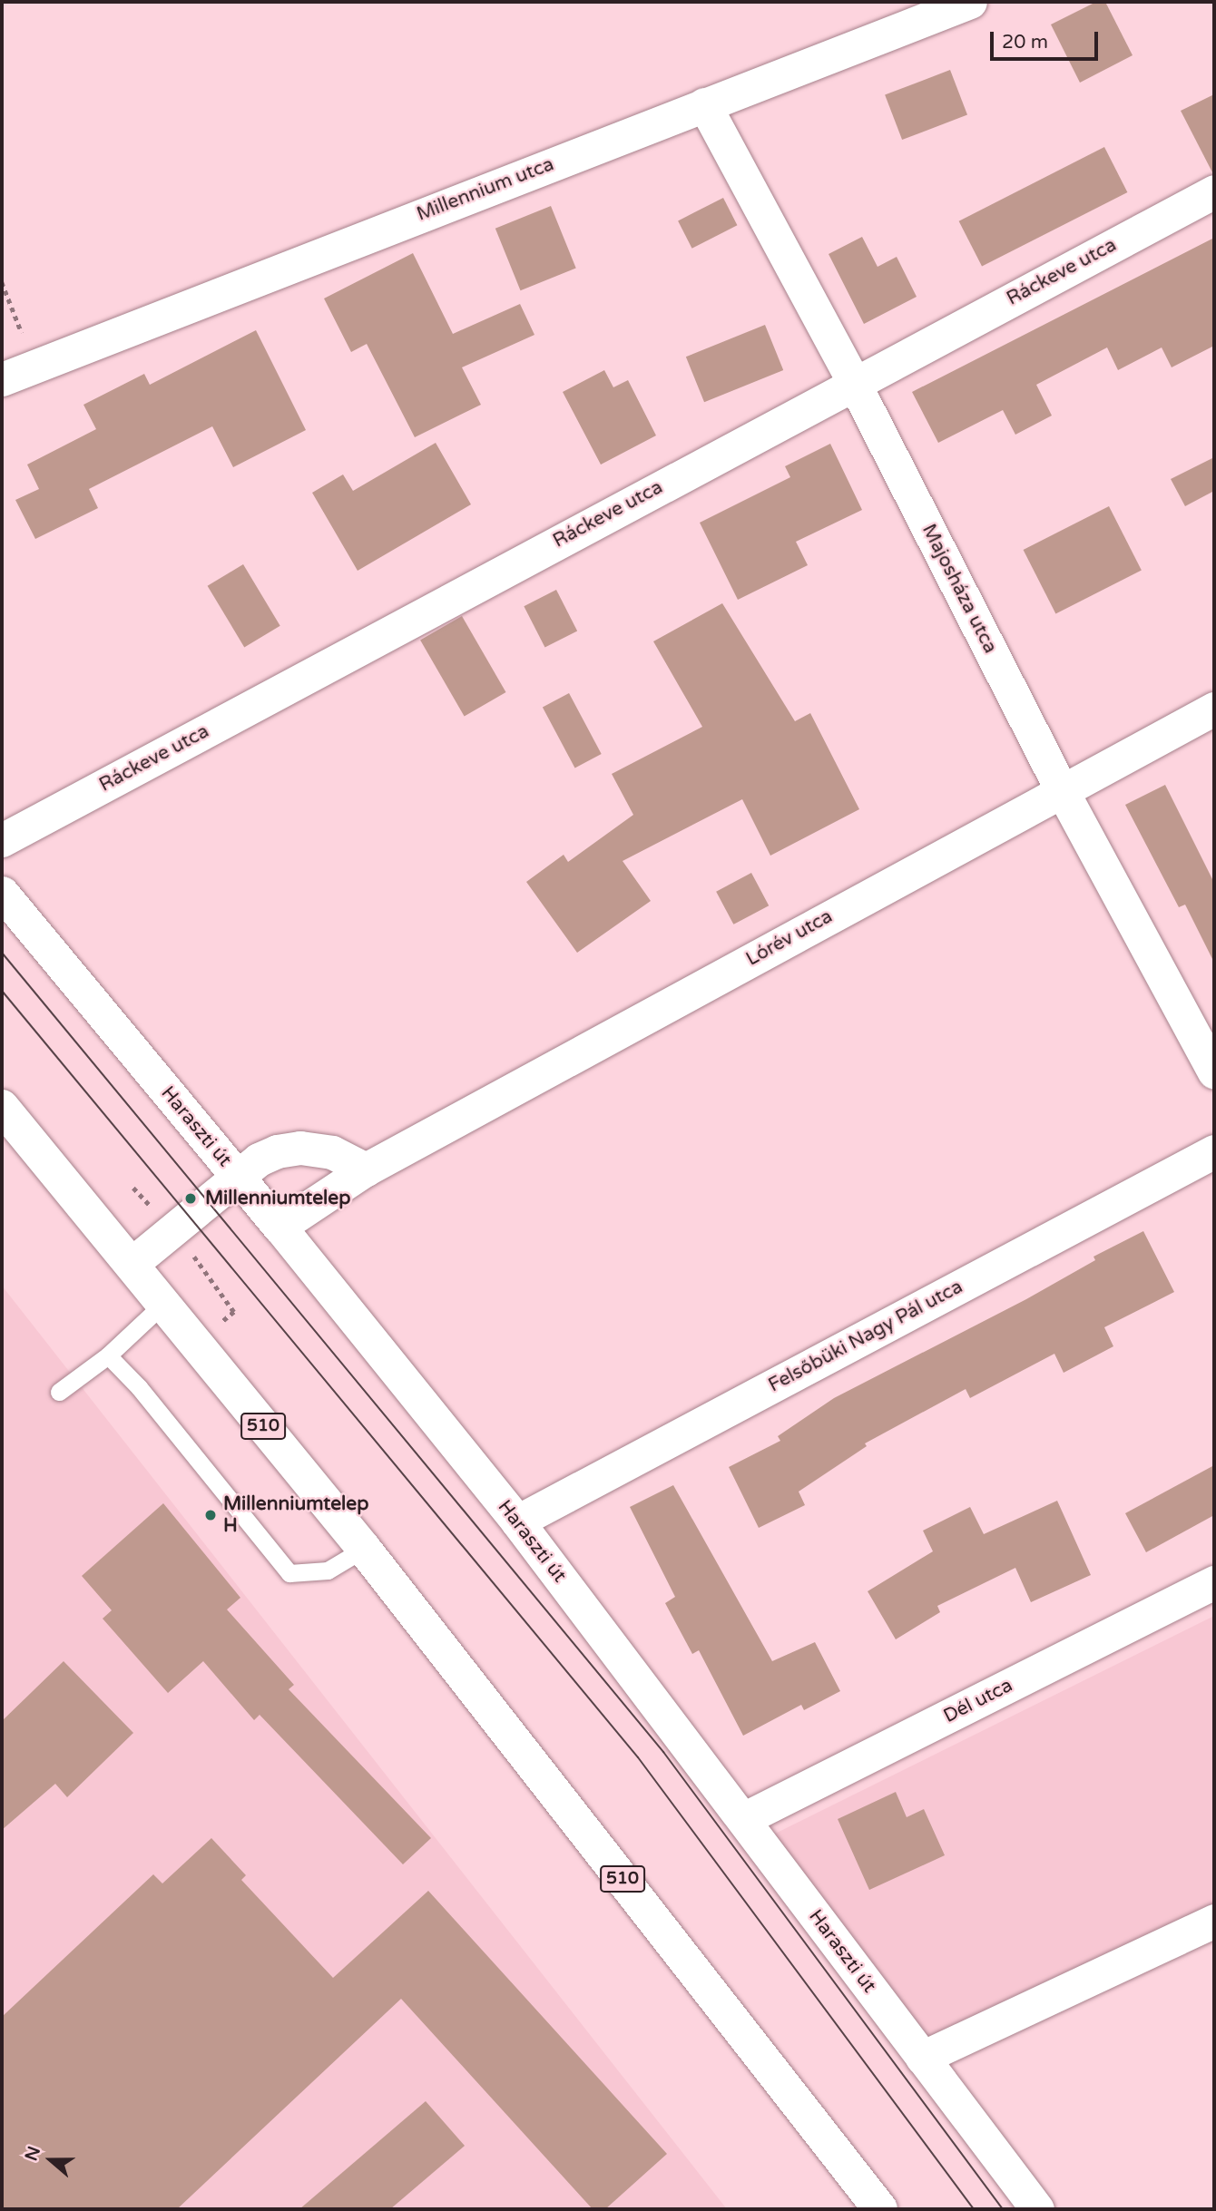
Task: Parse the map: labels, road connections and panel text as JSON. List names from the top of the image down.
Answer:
{
  "streets": {
    "main road": ["510"],
    "street": [
      "Millennium utca",
      "Ráckeve utca",
      "Majosháza utca",
      "Lórév utca",
      "Haraszti út",
      "Felsőbüki Nagy Pál utca",
      "Dél utca"
    ]
  },
  "crossings": [
    ["Millennium utca", "Majosháza utca"],
    ["Ráckeve utca", "Majosháza utca"],
    ["Majosháza utca", "Lórév utca"],
    ["Lórév utca", "Haraszti út"],
    ["Haraszti út", "Felsőbüki Nagy Pál utca"],
    ["Haraszti út", "Dél utca"]
  ],
  "places": ["Millenniumtelep", "Millenniumtelep H"],
  "scale_bar": "20 m",
  "north": "left"
}
